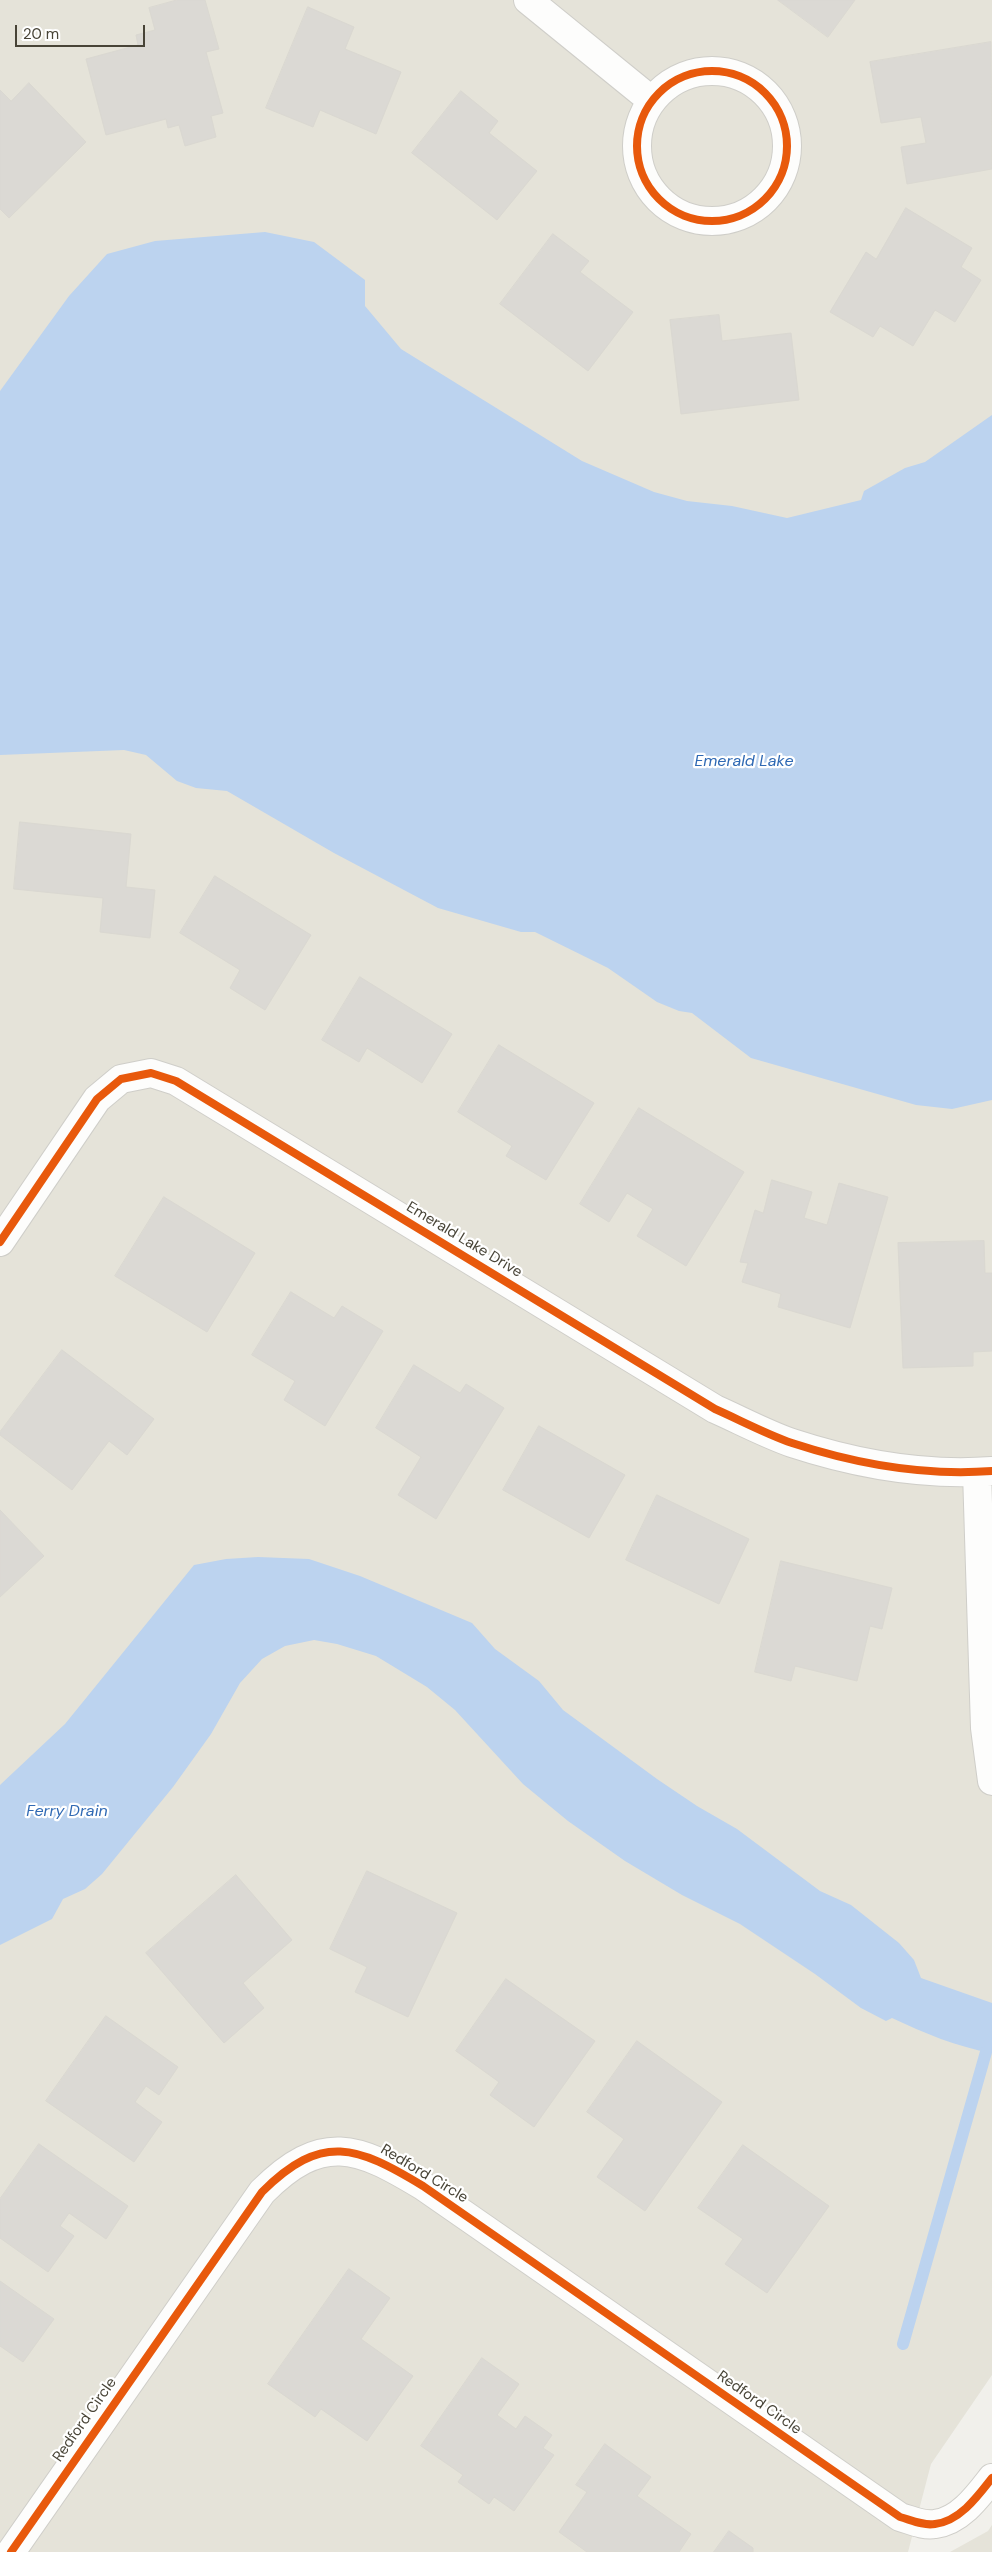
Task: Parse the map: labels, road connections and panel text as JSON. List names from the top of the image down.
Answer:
{
  "streets": {
    "street": ["Emerald Lake Drive", "Redford Circle"]
  },
  "water": ["Emerald Lake", "Ferry Drain"],
  "scale_bar": "20 m"
}
